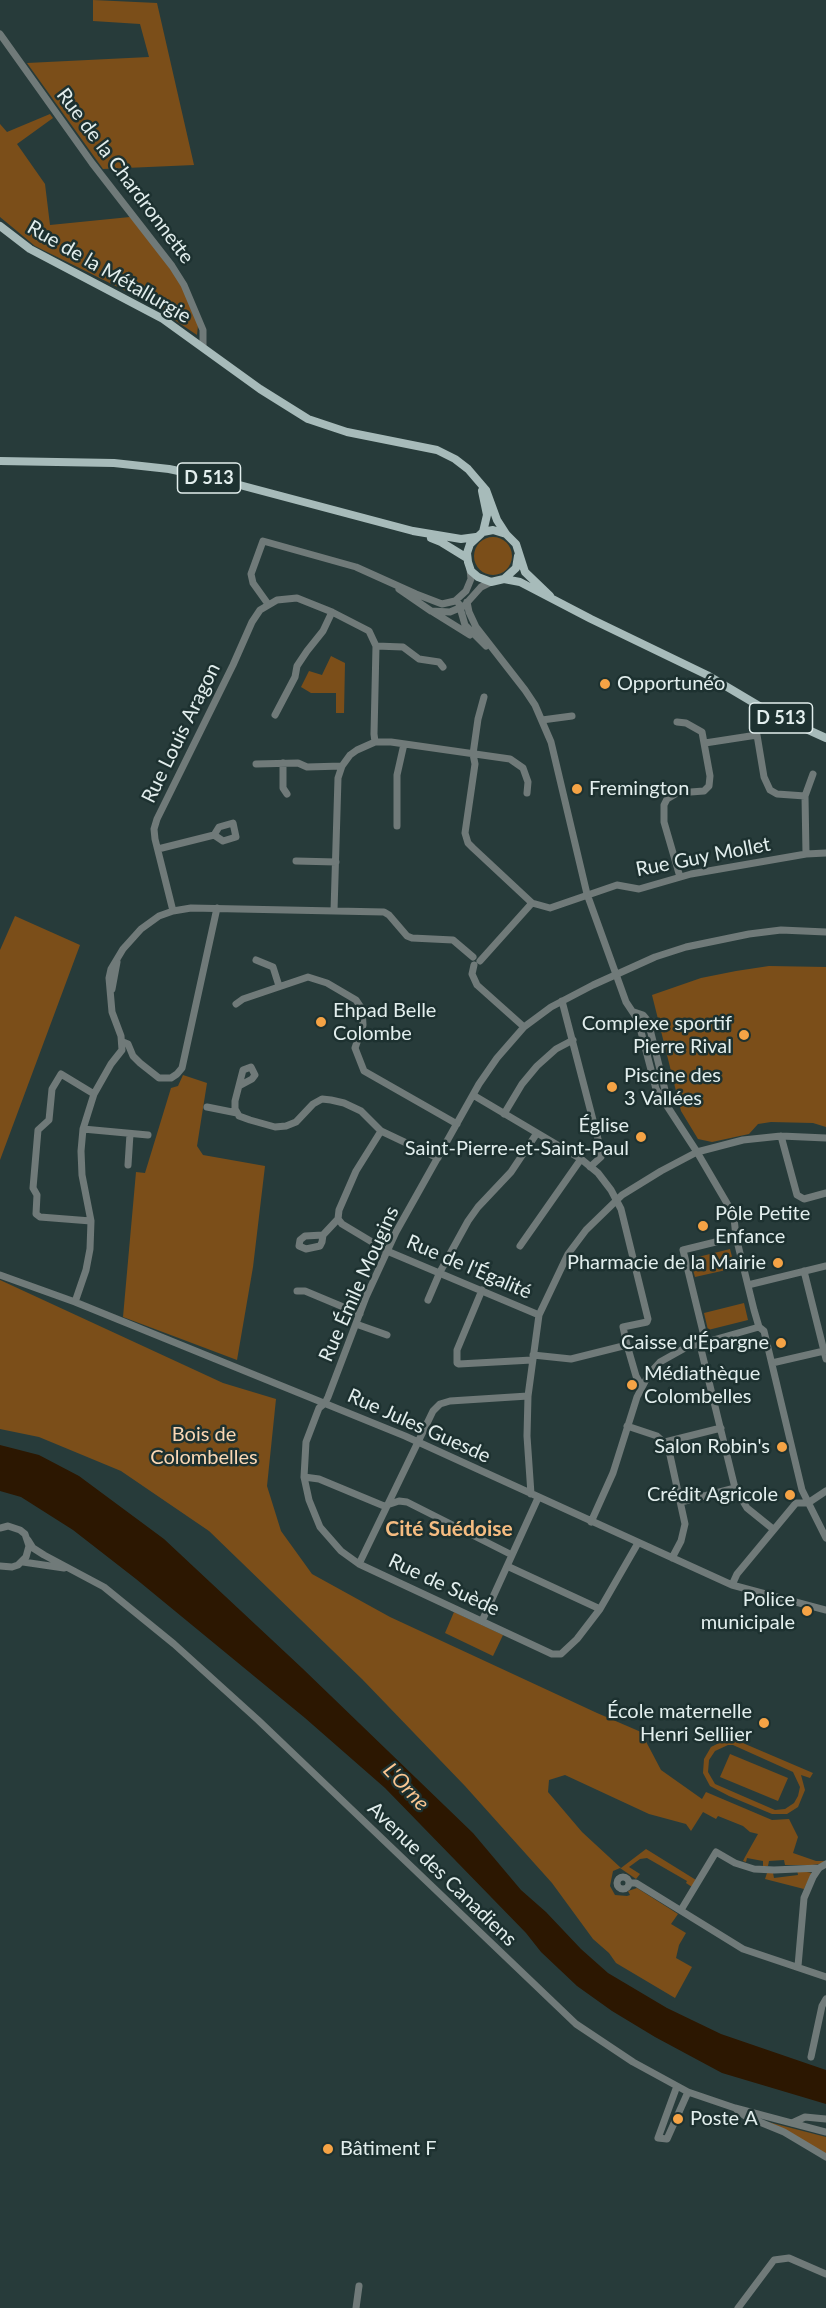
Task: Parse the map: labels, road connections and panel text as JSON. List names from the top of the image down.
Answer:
{
  "streets": {
    "main road": ["Rue de la Métallurgie", "D 513"],
    "street": [
      "Rue de la Chardronnette",
      "Rue Louis Aragon",
      "Rue Guy Mollet",
      "Rue de l'Égalité",
      "Rue Émile Mougins",
      "Rue Jules Guesde",
      "Rue de Suède",
      "Avenue des Canadiens"
    ]
  },
  "crossings": [
    ["Rue de la Chardronnette", "Rue de la Métallurgie"],
    ["Rue de l'Égalité", "Rue Émile Mougins"],
    ["Rue Émile Mougins", "Rue Jules Guesde"],
    ["Rue Émile Mougins", "Rue de Suède"],
    ["Rue Jules Guesde", "Rue de Suède"]
  ],
  "districts": ["Cité Suédoise"],
  "water": ["L'Orne"],
  "parks": ["Bois de Colombelles"],
  "places": [
    "Opportunéo",
    "Fremington",
    "Ehpad Belle Colombe",
    "Complexe sportif Pierre Rival",
    "Piscine des 3 Vallées",
    "Église Saint-Pierre-et-Saint-Paul",
    "Pôle Petite Enfance",
    "Pharmacie de la Mairie",
    "Caisse d'Épargne",
    "Médiathèque Colombelles",
    "Salon Robin's",
    "Crédit Agricole",
    "Police municipale",
    "École maternelle Henri Selliier",
    "Poste A",
    "Bâtiment F"
  ]
}
